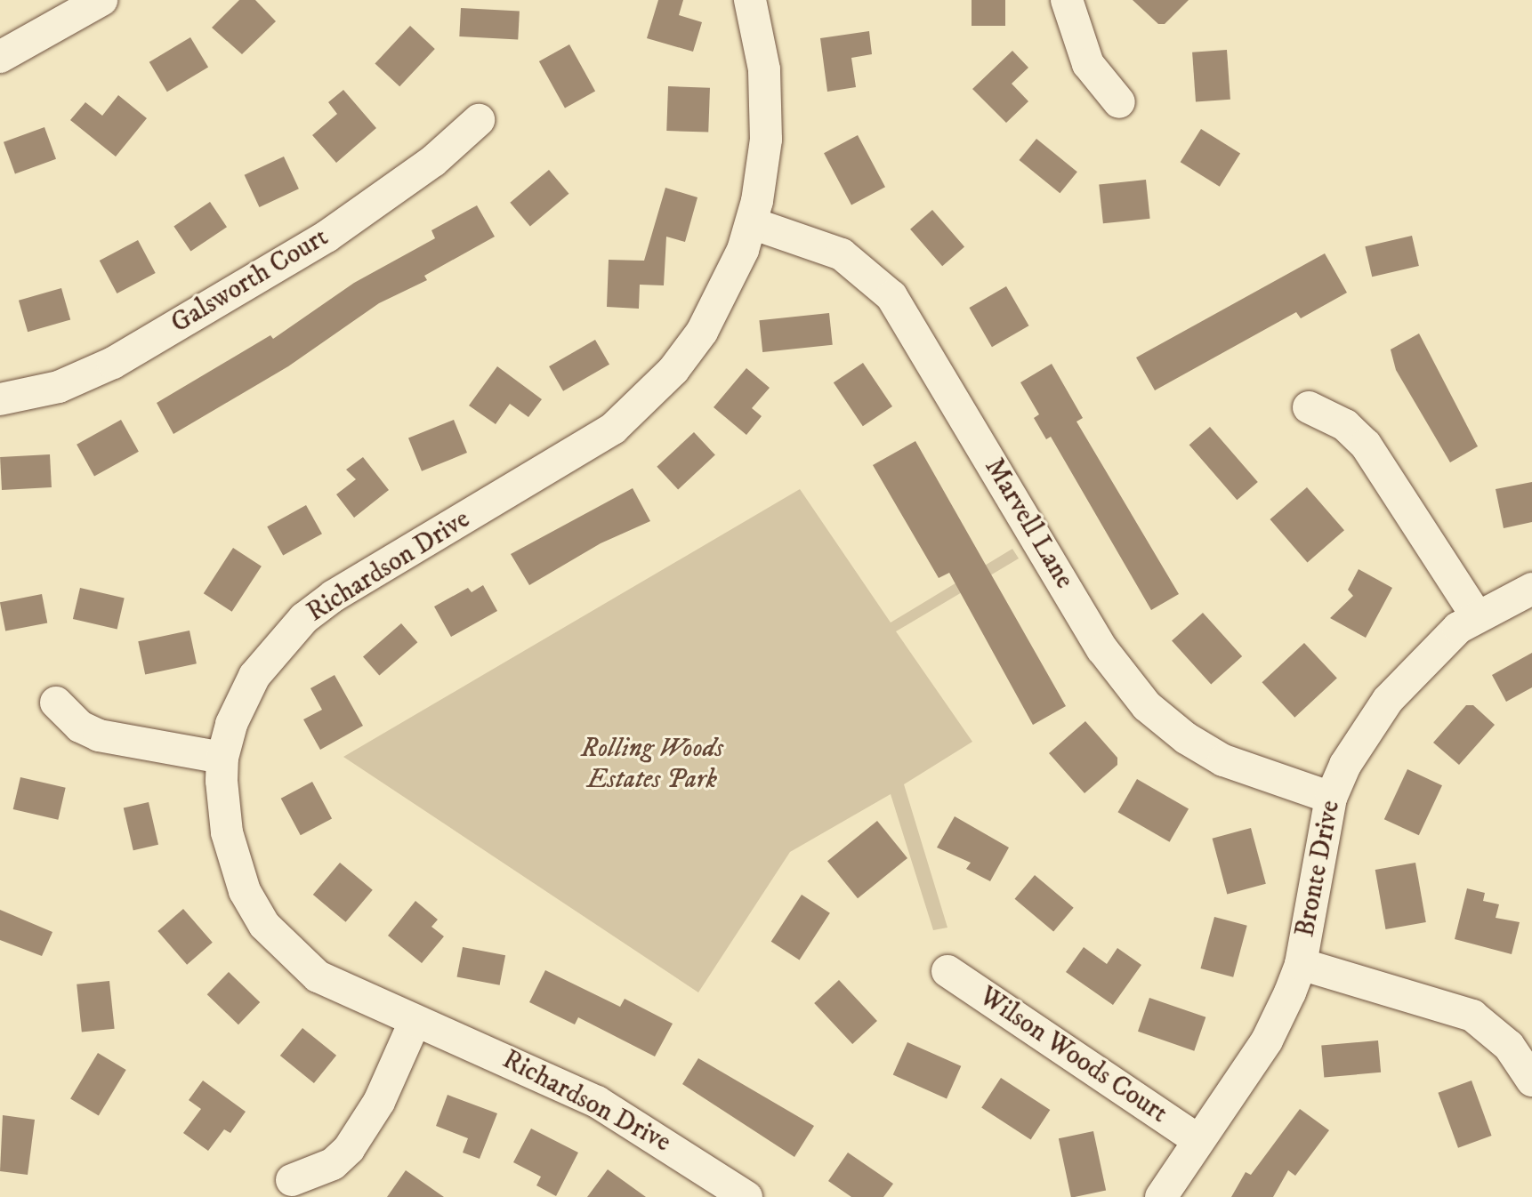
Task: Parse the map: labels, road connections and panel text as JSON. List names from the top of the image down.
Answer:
{
  "streets": {
    "street": [
      "Galsworth Court",
      "Marvell Lane",
      "Richardson Drive",
      "Bronte Drive",
      "Wilson Woods Court"
    ]
  },
  "crossings": [
    ["Marvell Lane", "Richardson Drive"],
    ["Marvell Lane", "Bronte Drive"],
    ["Bronte Drive", "Wilson Woods Court"]
  ],
  "parks": ["Rolling Woods Estates Park"]
}
